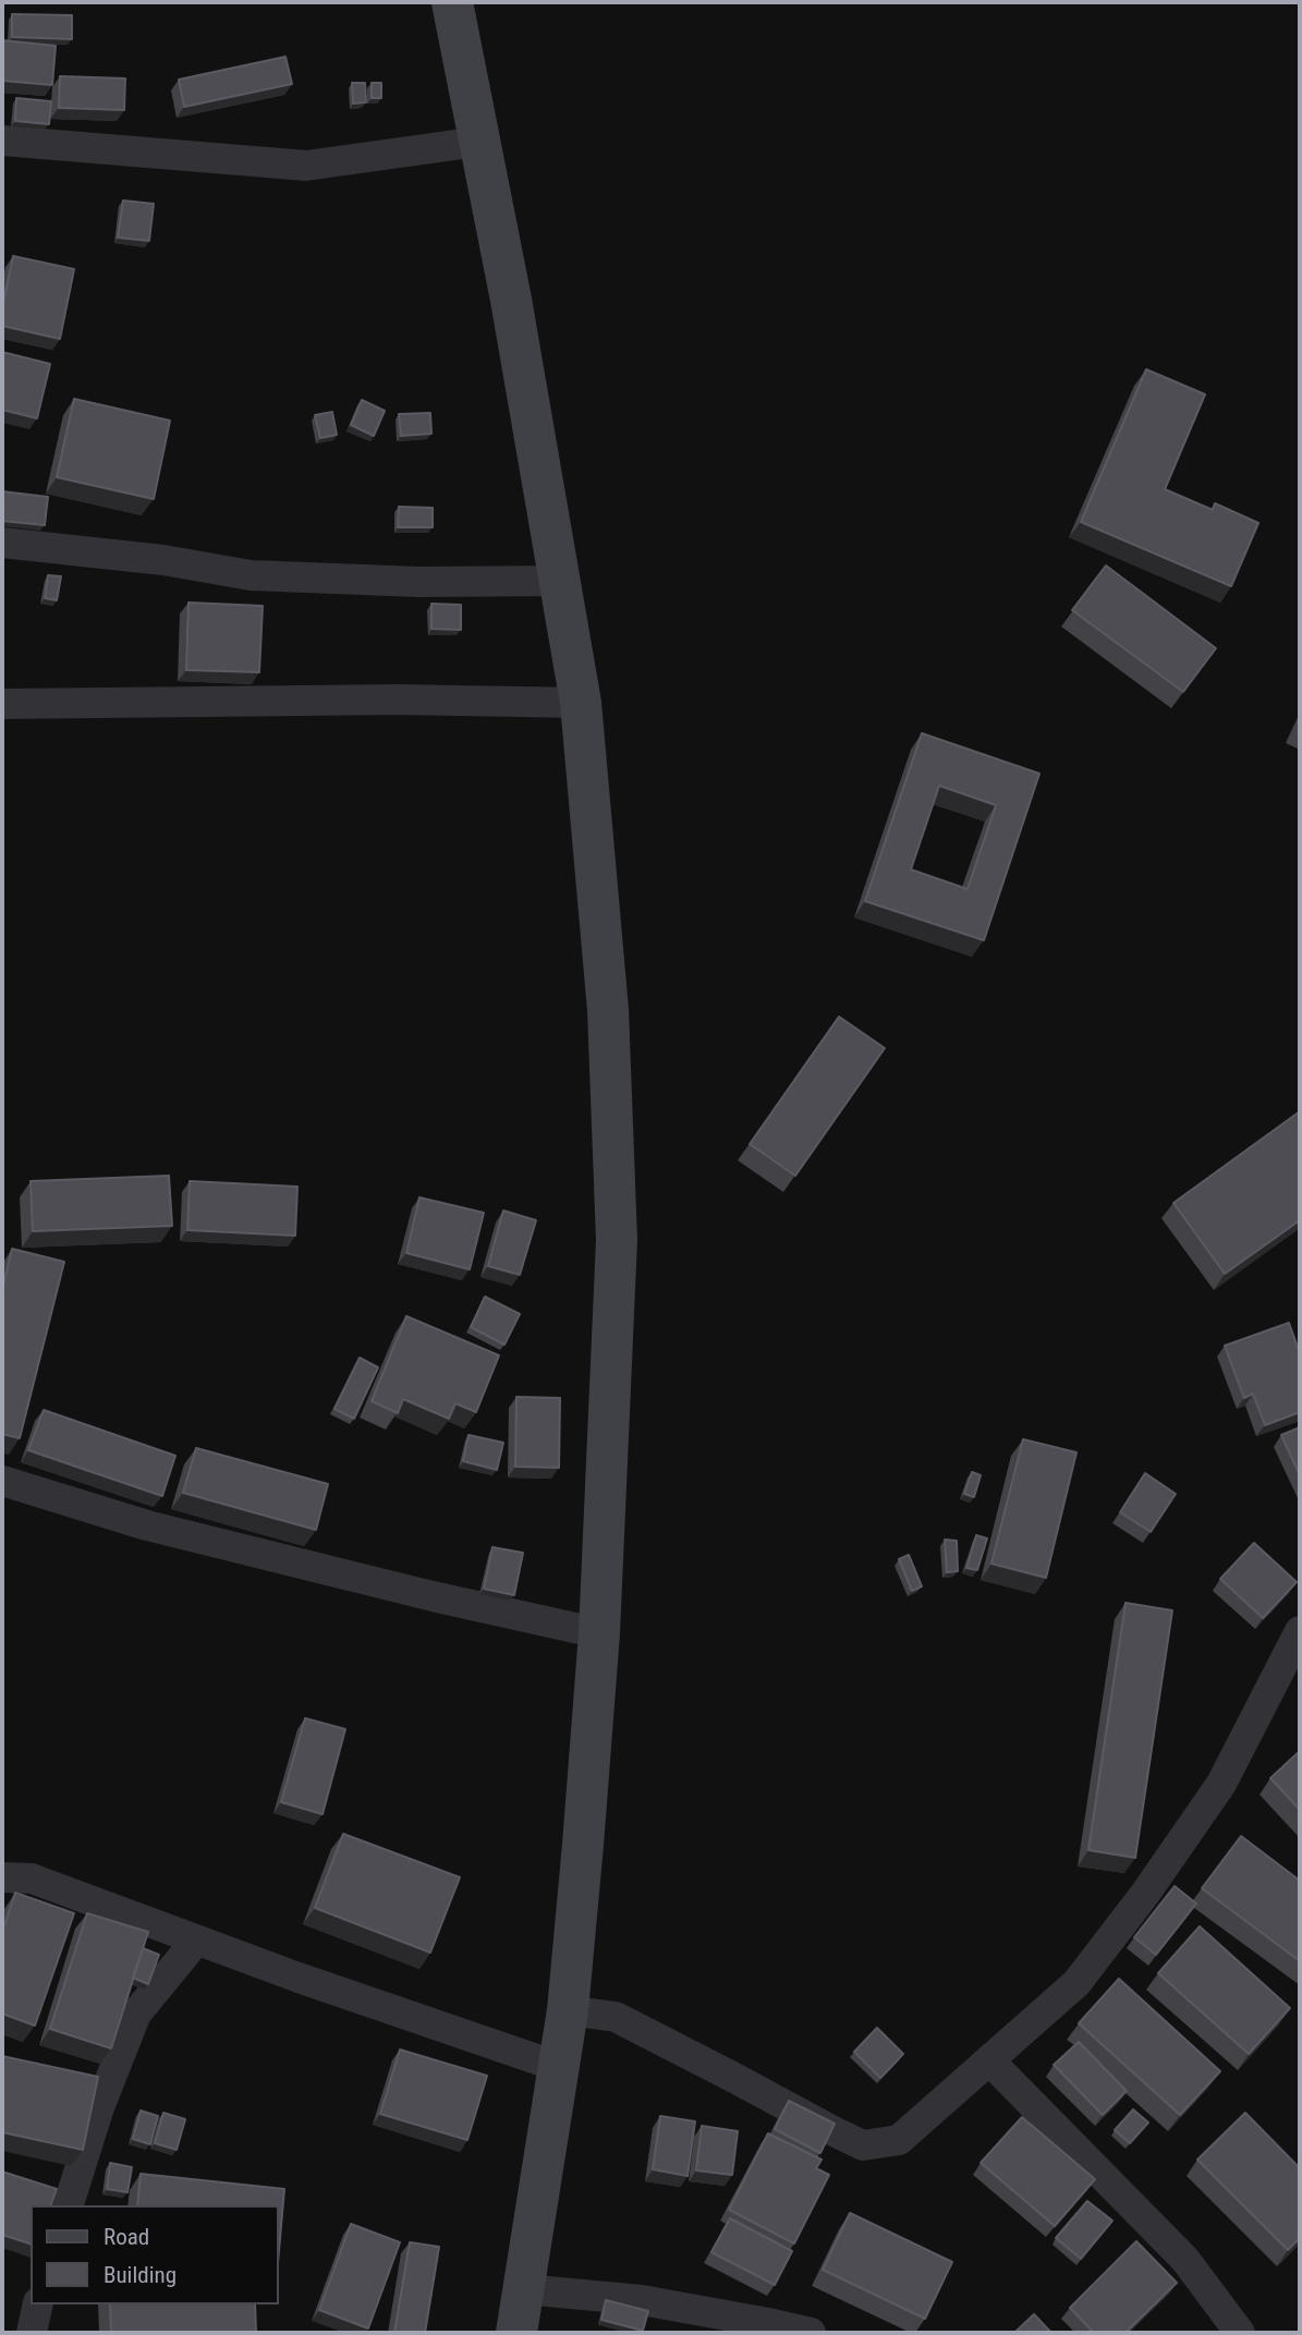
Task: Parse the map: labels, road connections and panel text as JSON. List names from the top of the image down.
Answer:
{
  "legend": ["Road", "Building"]
}
